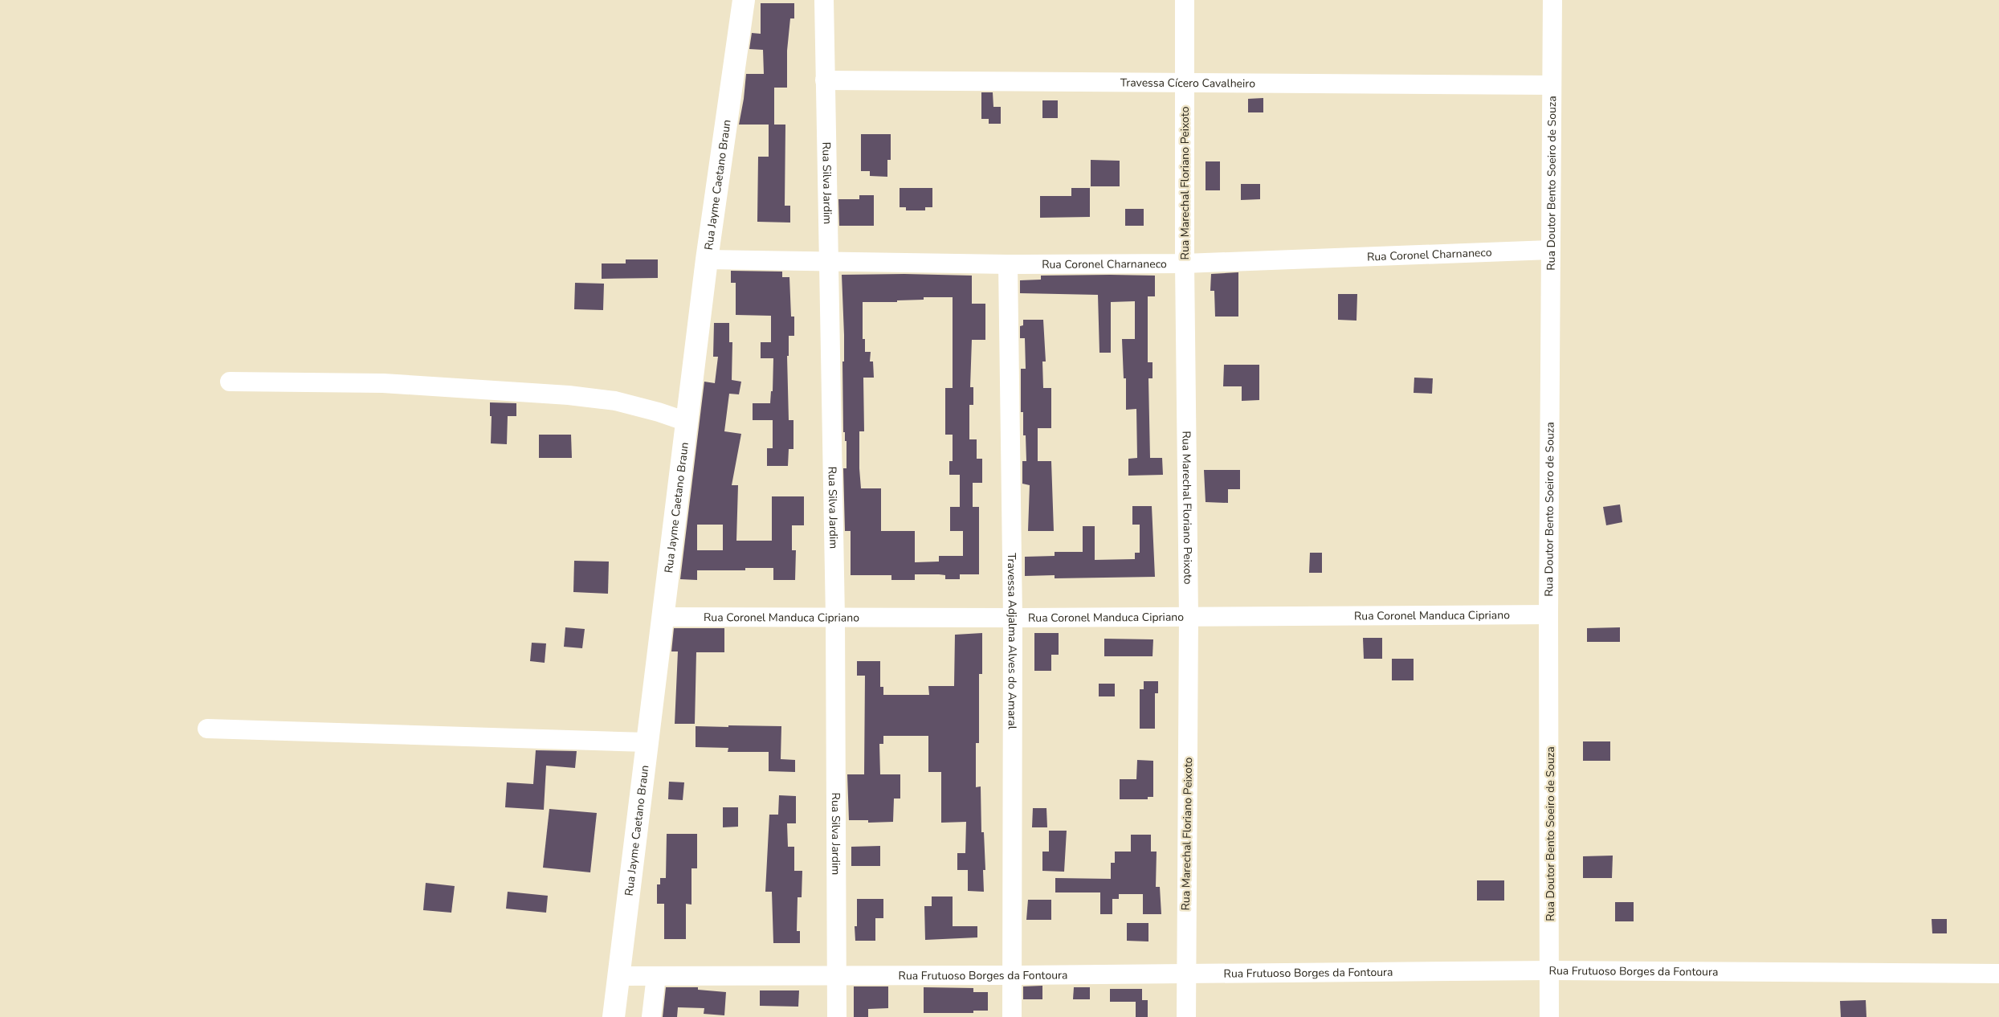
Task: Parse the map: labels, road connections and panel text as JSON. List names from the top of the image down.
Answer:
{
  "streets": {
    "street": [
      "Travessa Cícero Cavalheiro",
      "Rua Silva Jardim",
      "Rua Marechal Floriano Peixoto",
      "Rua Doutor Bento Soeiro de Souza",
      "Rua Jayme Caetano Braun",
      "Rua Coronel Charnaneco",
      "Rua Coronel Manduca Cipriano",
      "Travessa Adjalma Alves do Amaral",
      "Rua Frutuoso Borges da Fontoura"
    ]
  },
  "crossings": [
    ["Travessa Cícero Cavalheiro", "Rua Silva Jardim"],
    ["Travessa Cícero Cavalheiro", "Rua Marechal Floriano Peixoto"],
    ["Travessa Cícero Cavalheiro", "Rua Doutor Bento Soeiro de Souza"],
    ["Rua Silva Jardim", "Rua Coronel Charnaneco"],
    ["Rua Silva Jardim", "Rua Coronel Manduca Cipriano"],
    ["Rua Silva Jardim", "Rua Frutuoso Borges da Fontoura"],
    ["Rua Marechal Floriano Peixoto", "Rua Coronel Charnaneco"],
    ["Rua Marechal Floriano Peixoto", "Rua Coronel Manduca Cipriano"],
    ["Rua Marechal Floriano Peixoto", "Rua Frutuoso Borges da Fontoura"],
    ["Rua Doutor Bento Soeiro de Souza", "Rua Coronel Charnaneco"],
    ["Rua Doutor Bento Soeiro de Souza", "Rua Coronel Manduca Cipriano"],
    ["Rua Doutor Bento Soeiro de Souza", "Rua Frutuoso Borges da Fontoura"],
    ["Rua Jayme Caetano Braun", "Rua Coronel Charnaneco"],
    ["Rua Jayme Caetano Braun", "Rua Coronel Manduca Cipriano"],
    ["Rua Jayme Caetano Braun", "Rua Frutuoso Borges da Fontoura"],
    ["Rua Coronel Charnaneco", "Travessa Adjalma Alves do Amaral"],
    ["Rua Coronel Manduca Cipriano", "Travessa Adjalma Alves do Amaral"],
    ["Travessa Adjalma Alves do Amaral", "Rua Frutuoso Borges da Fontoura"]
  ]
}
